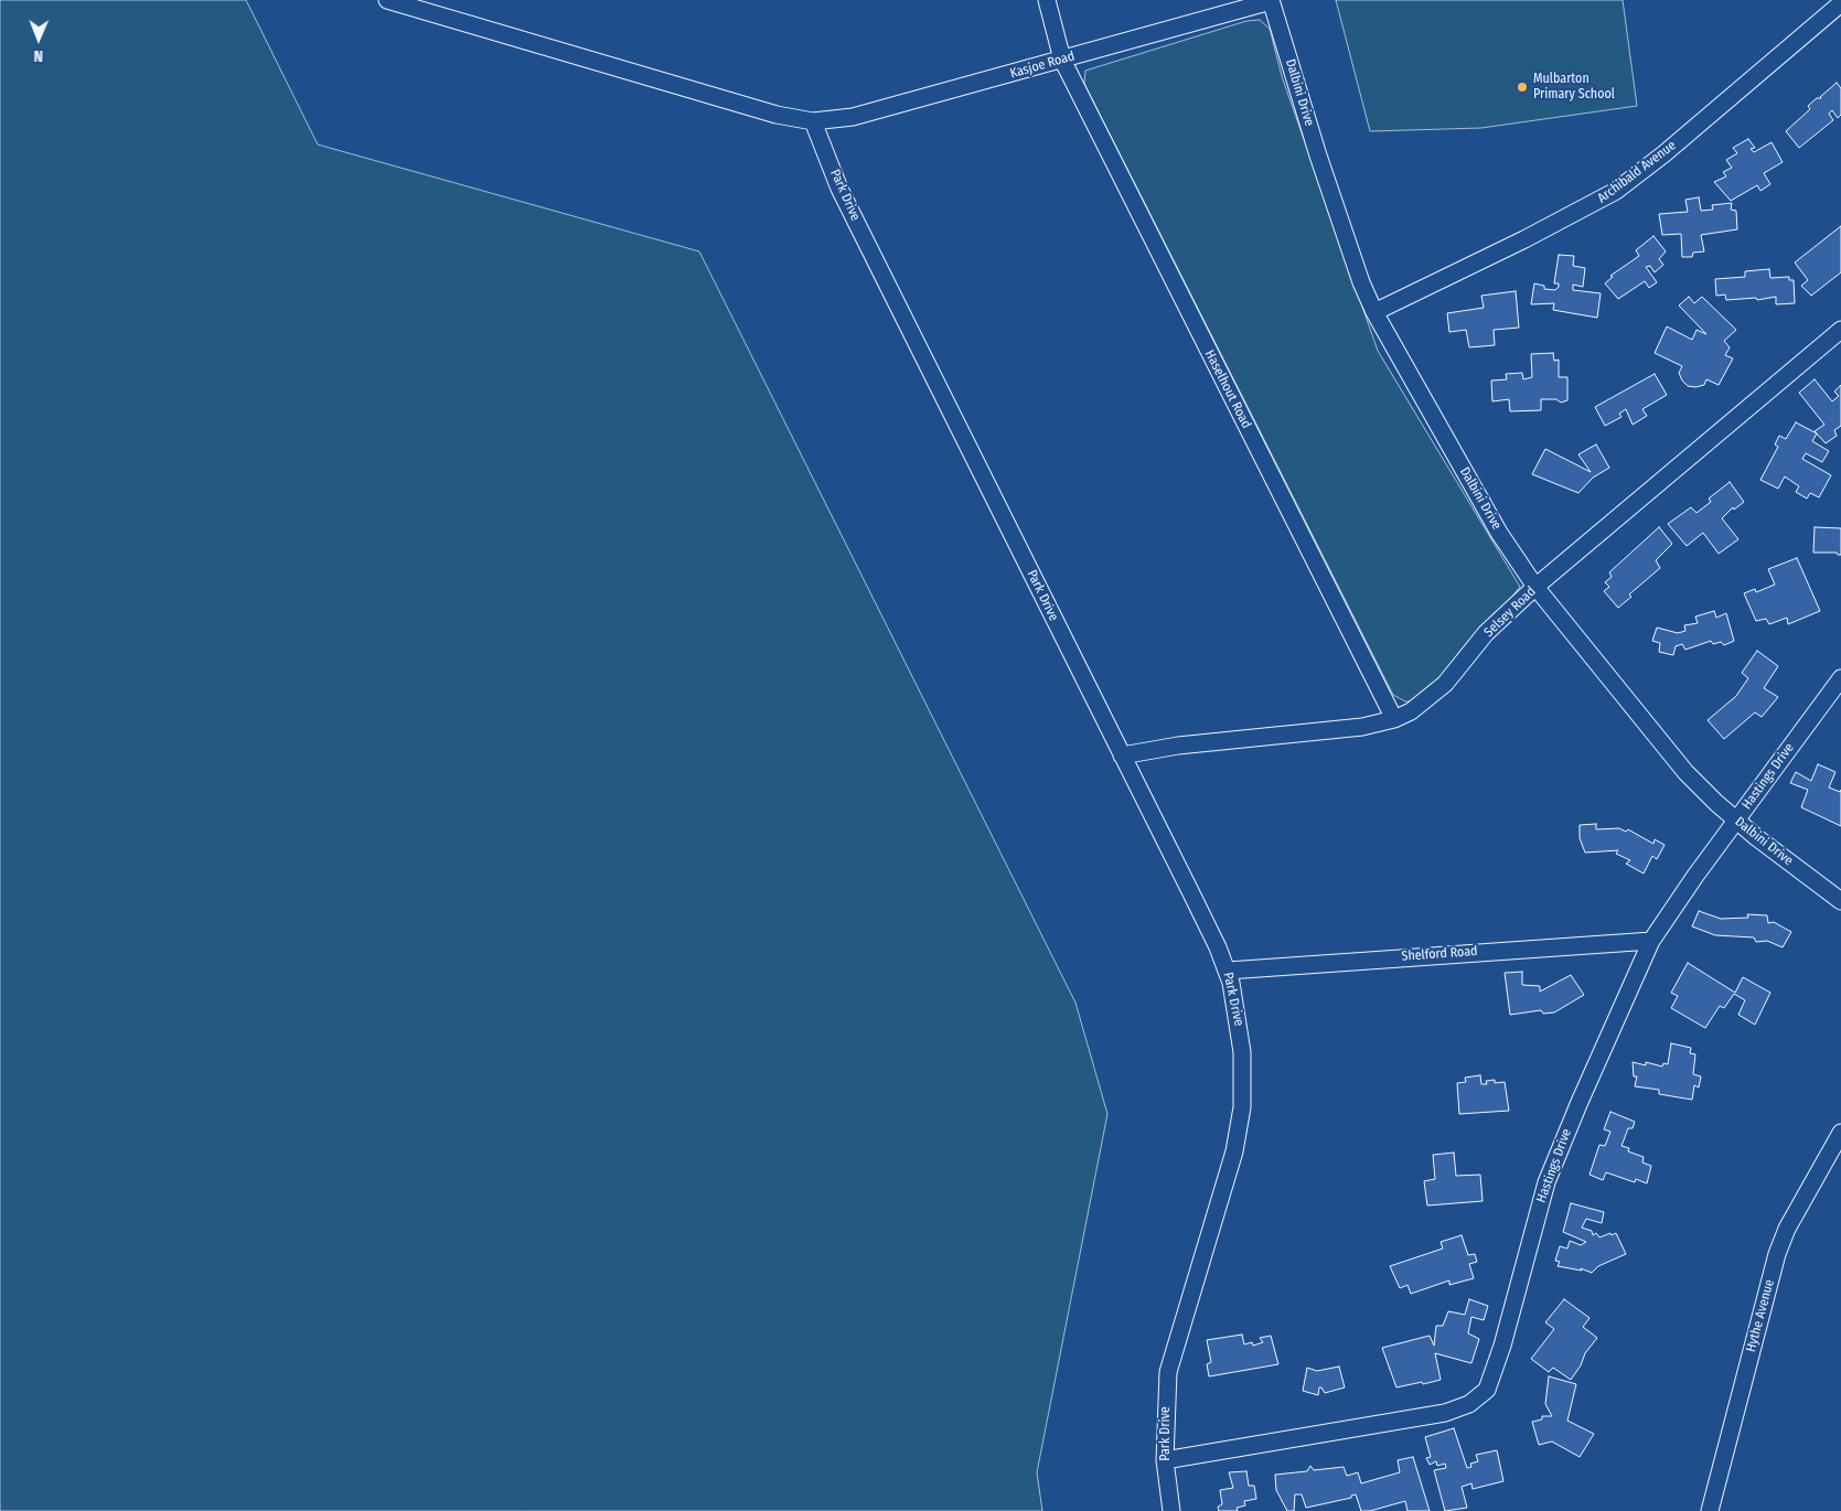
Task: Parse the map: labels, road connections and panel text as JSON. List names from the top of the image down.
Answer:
{
  "streets": {
    "street": [
      "Kasjoe Road",
      "Dalbini Drive",
      "Archibald Avenue",
      "Park Drive",
      "Haselhout Road",
      "Selsey Road",
      "Hastings Drive",
      "Shelford Road",
      "Hythe Avenue"
    ]
  },
  "crossings": [
    ["Kasjoe Road", "Dalbini Drive"],
    ["Kasjoe Road", "Park Drive"],
    ["Kasjoe Road", "Haselhout Road"],
    ["Dalbini Drive", "Archibald Avenue"],
    ["Dalbini Drive", "Selsey Road"],
    ["Dalbini Drive", "Hastings Drive"],
    ["Park Drive", "Selsey Road"],
    ["Park Drive", "Hastings Drive"],
    ["Park Drive", "Shelford Road"],
    ["Haselhout Road", "Selsey Road"],
    ["Hastings Drive", "Shelford Road"]
  ],
  "places": ["Mulbarton Primary School"],
  "north": "bottom"
}
